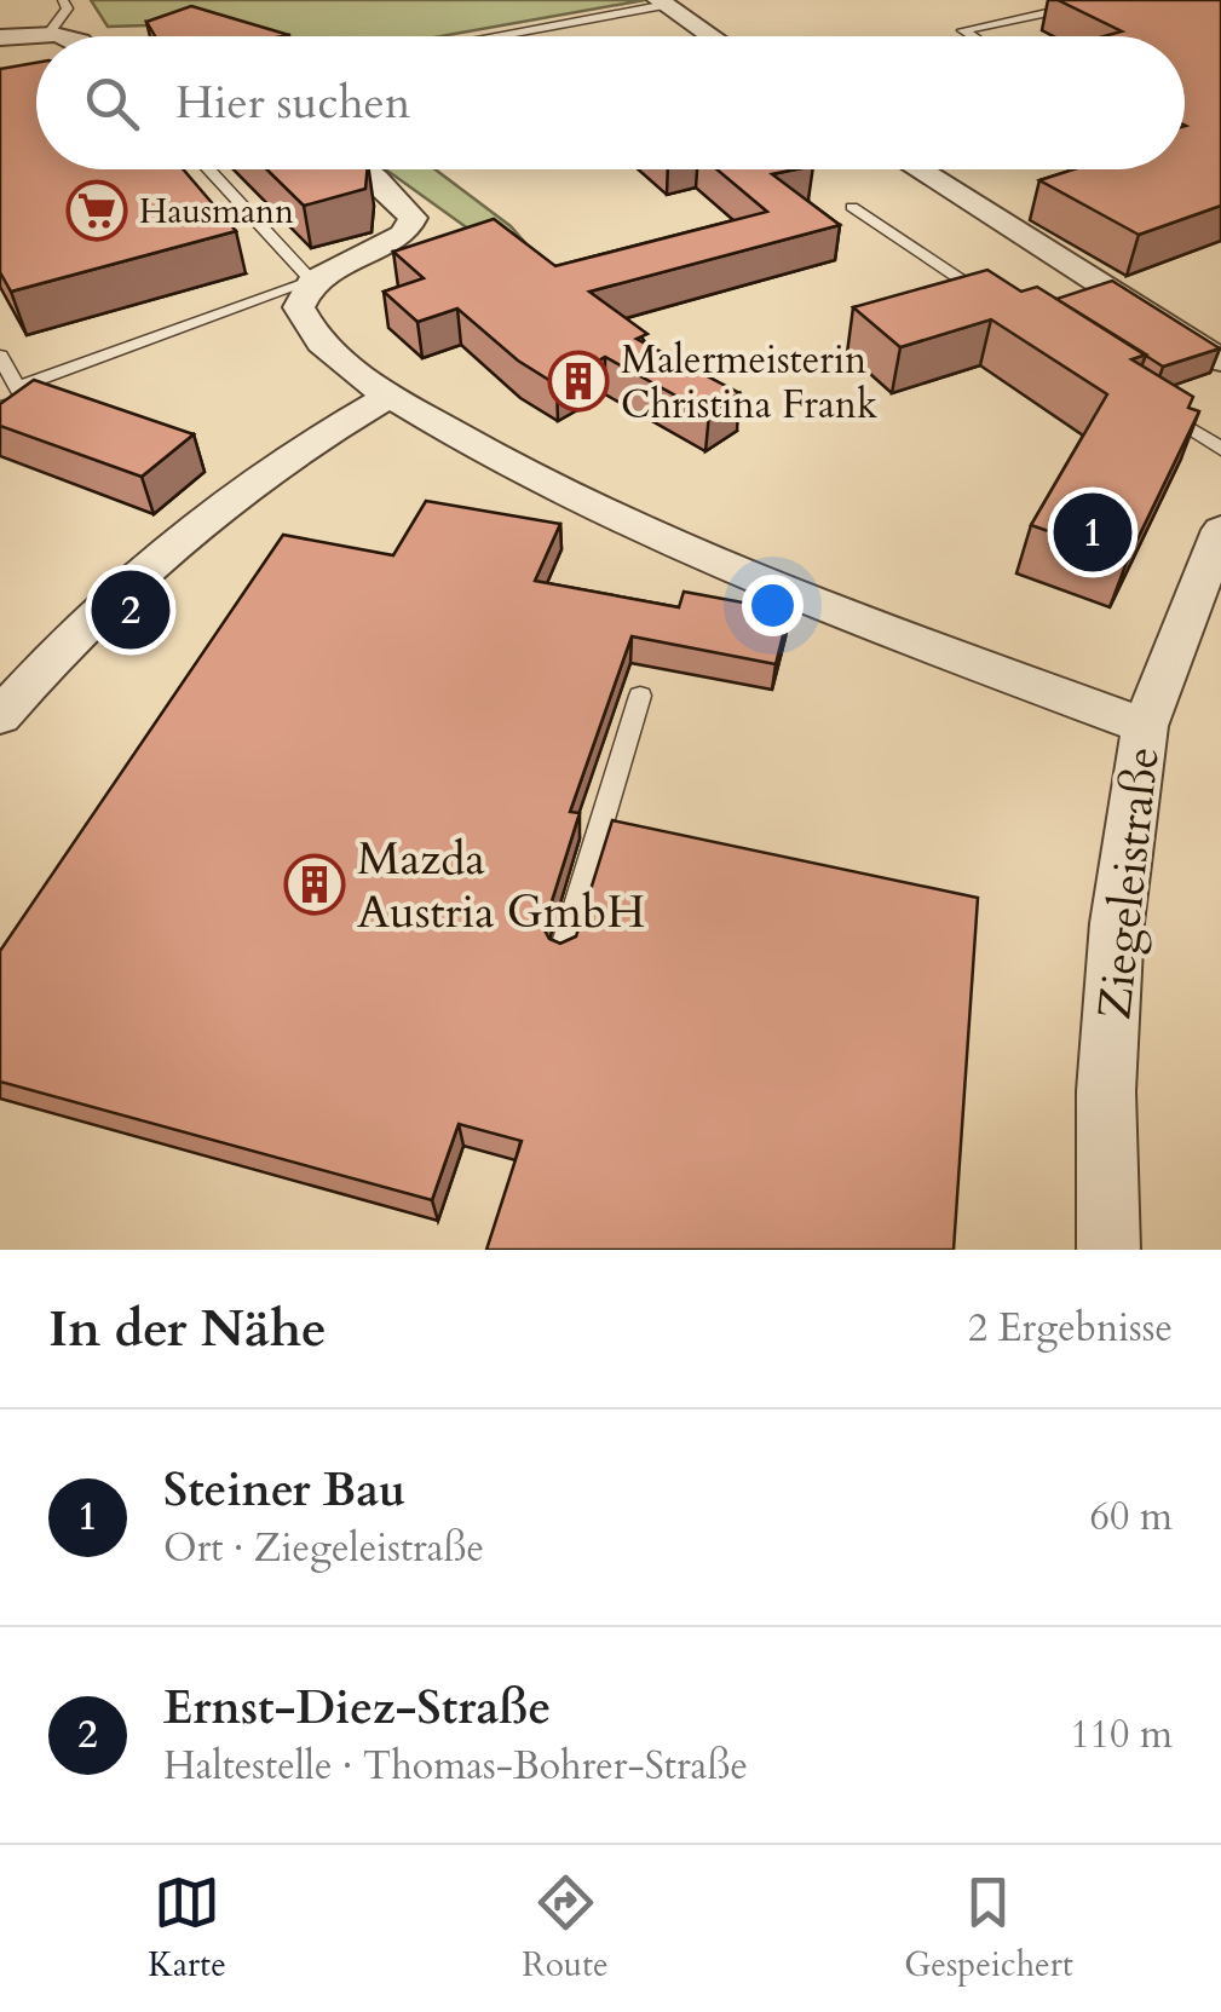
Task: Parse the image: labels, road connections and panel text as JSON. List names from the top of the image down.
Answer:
{
  "streets": {
    "street": ["Ziegeleistraße"]
  },
  "places": {
    "supermarket": ["Hausmann"],
    "building": ["Malermeisterin Christina Frank", "Mazda Austria GmbH"]
  },
  "page": {
    "search": "Hier suchen",
    "pins": ["1", "2"],
    "heading": ["In der Nähe", "2 Ergebnisse"],
    "list": [
      {
        "mark": "1",
        "name": "Steiner Bau",
        "note": "Ort · Ziegeleistraße",
        "value": "60 m"
      },
      {
        "mark": "2",
        "name": "Ernst-Diez-Straße",
        "note": "Haltestelle · Thomas-Bohrer-Straße",
        "value": "110 m"
      }
    ],
    "nav": ["Karte", "Route", "Gespeichert"]
  }
}
